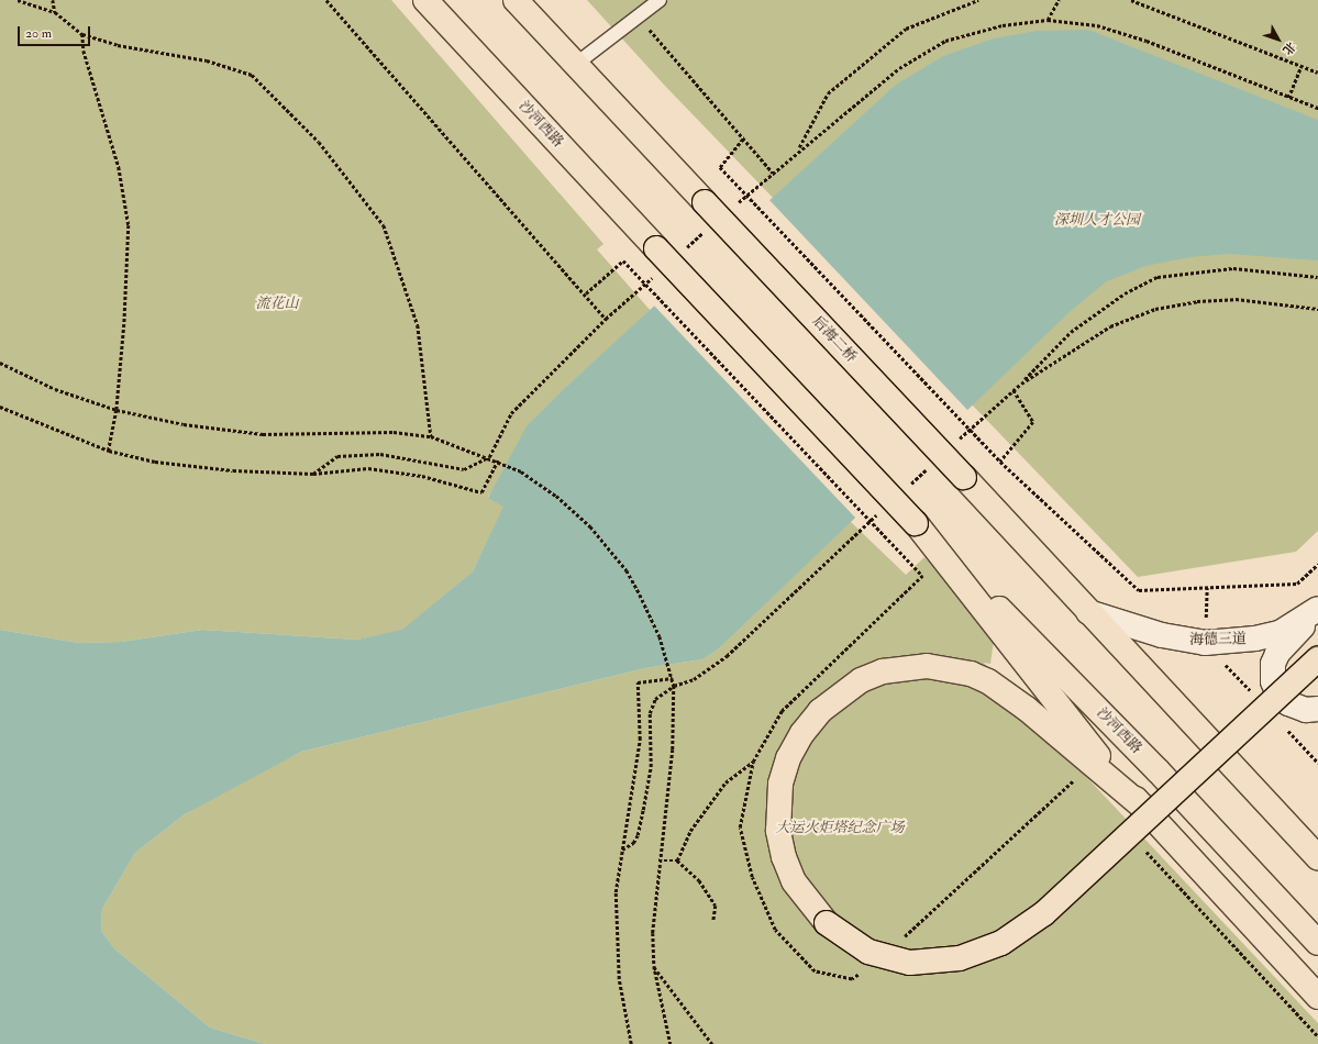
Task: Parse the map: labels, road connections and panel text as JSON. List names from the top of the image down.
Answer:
{
  "streets": {
    "main road": ["沙河西路", "后海二桥", "海德三道"]
  },
  "crossings": [
    ["后海二桥", "海德三道"]
  ],
  "parks": ["深圳人才公园", "流花山", "大运火炬塔纪念广场"],
  "scale_bar": "20 m",
  "north": "bottom right"
}
